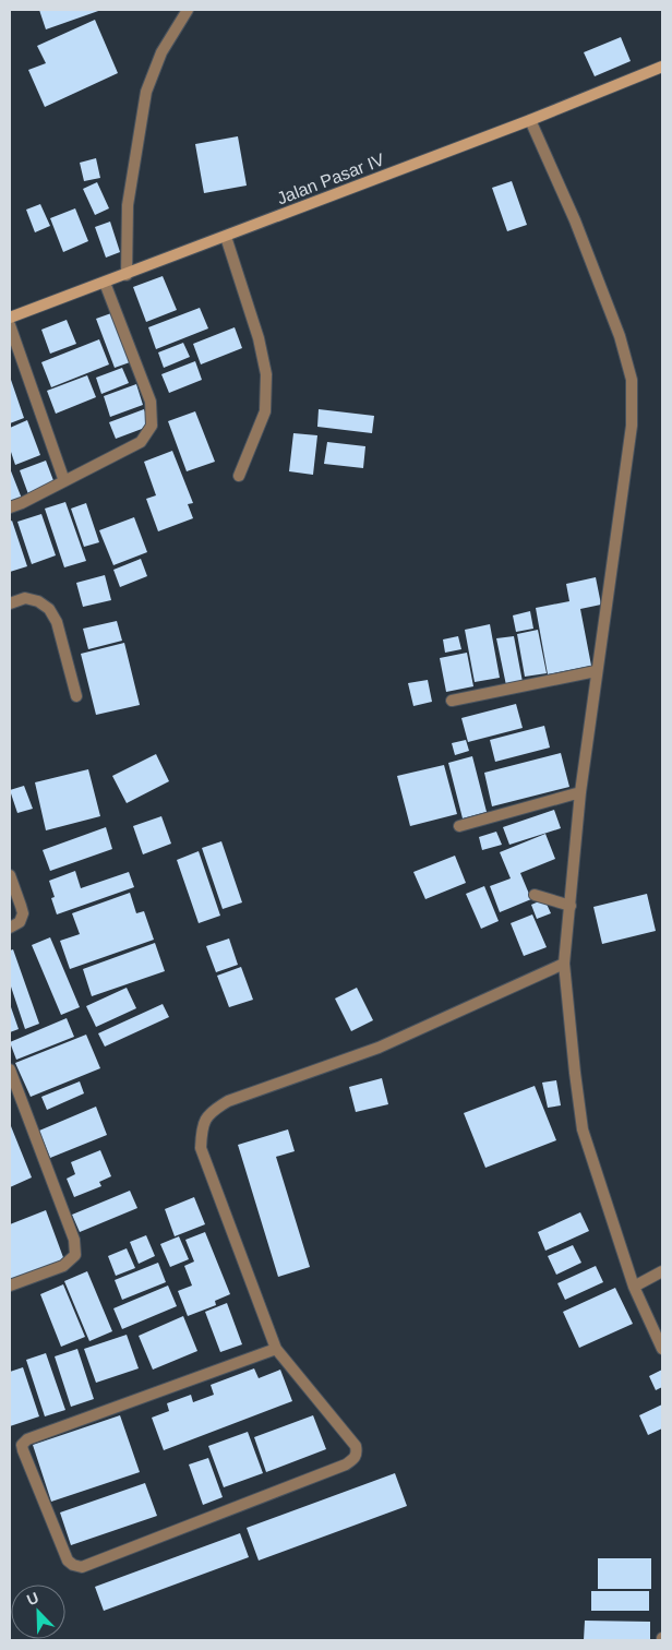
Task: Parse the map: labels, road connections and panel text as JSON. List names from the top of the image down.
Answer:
{
  "streets": {
    "street": ["Jalan Pasar IV"]
  },
  "north": "top left"
}
